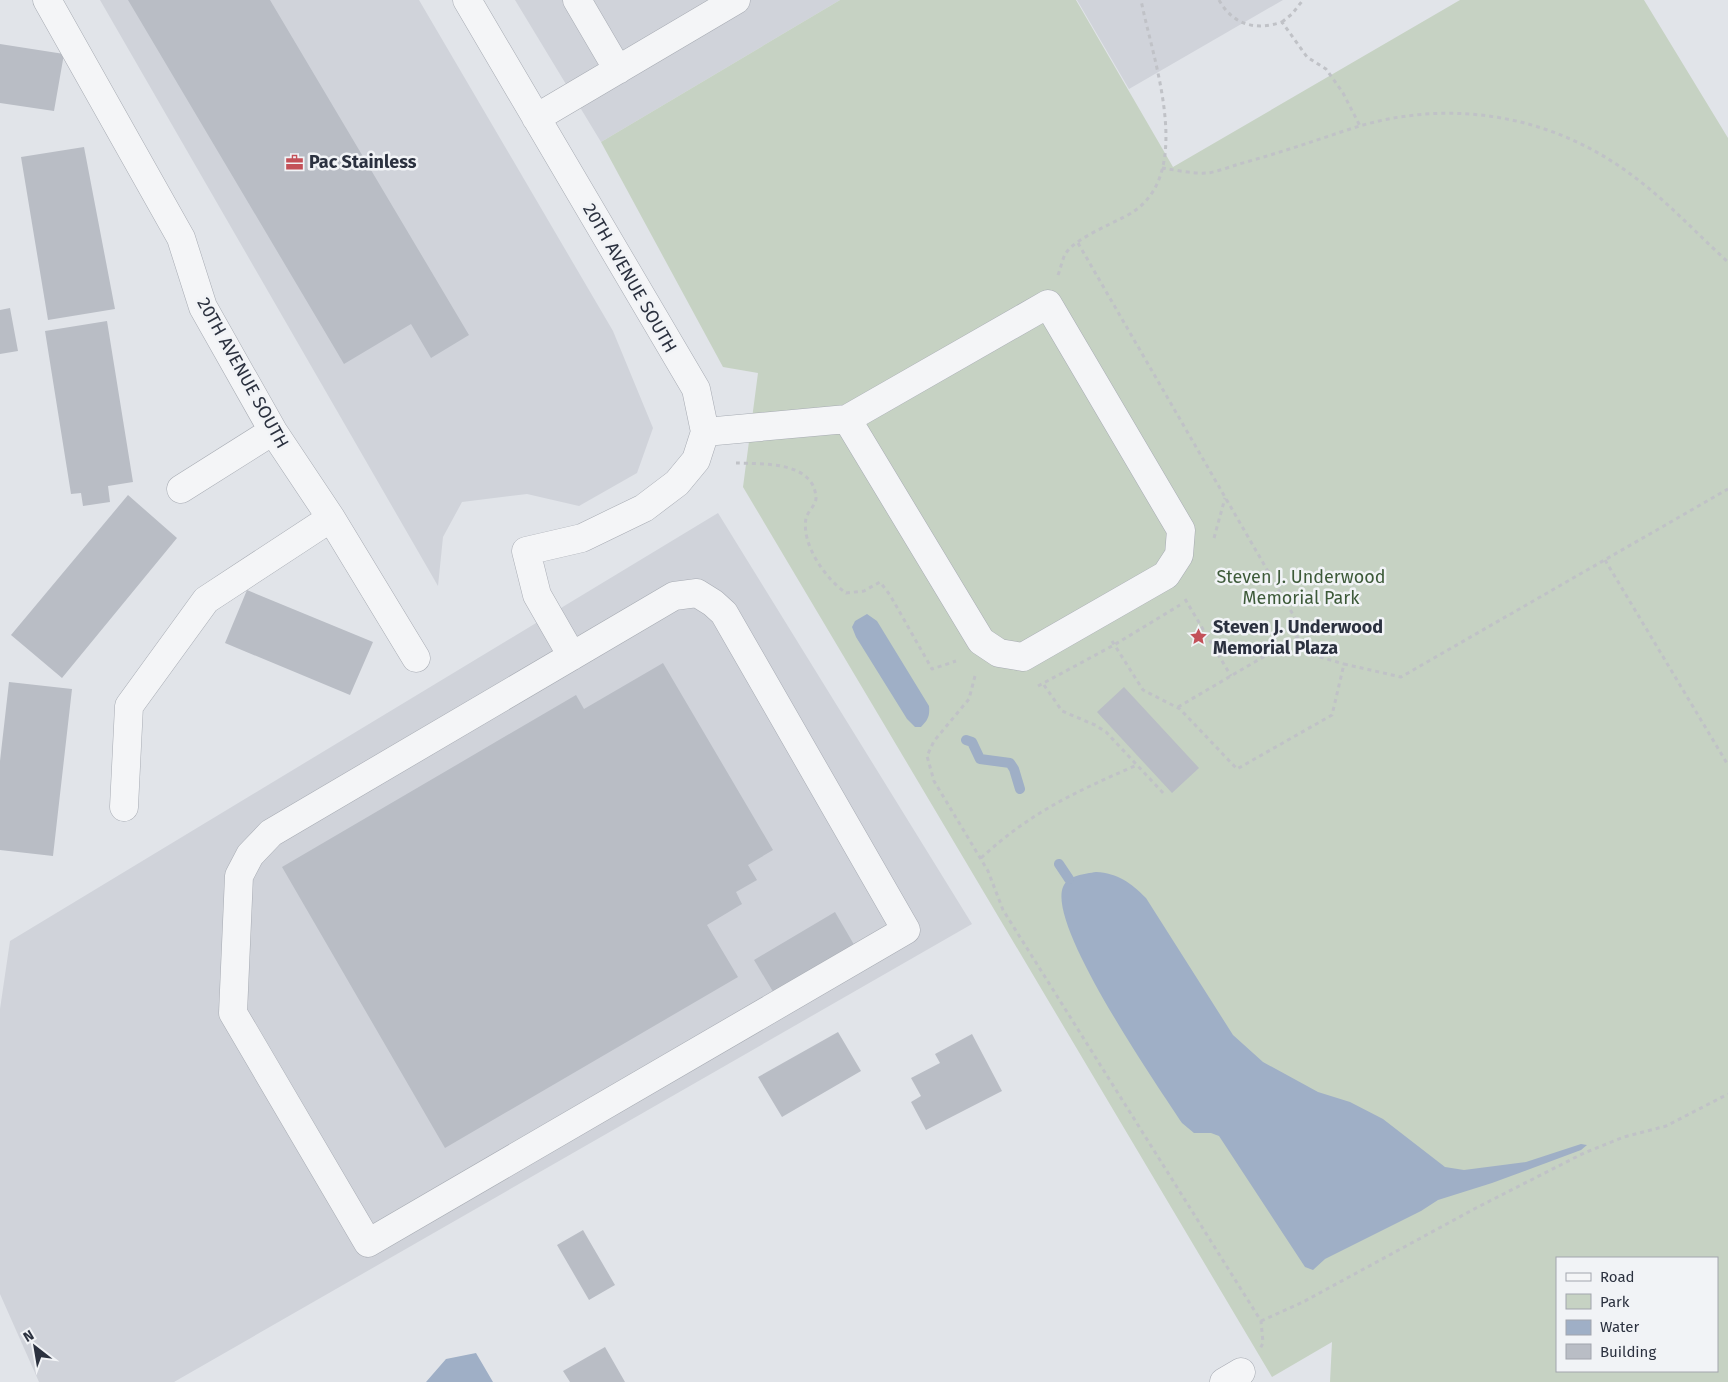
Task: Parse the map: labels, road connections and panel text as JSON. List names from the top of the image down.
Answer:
{
  "streets": {
    "street": ["20TH AVENUE SOUTH"]
  },
  "parks": ["Steven J. Underwood Memorial Park"],
  "places": {
    "office": ["Pac Stainless"],
    "place": ["Steven J. Underwood Memorial Plaza"]
  },
  "legend": [
    "Road",
    "Park",
    "Water",
    "Building"
  ],
  "north": "top left"
}
